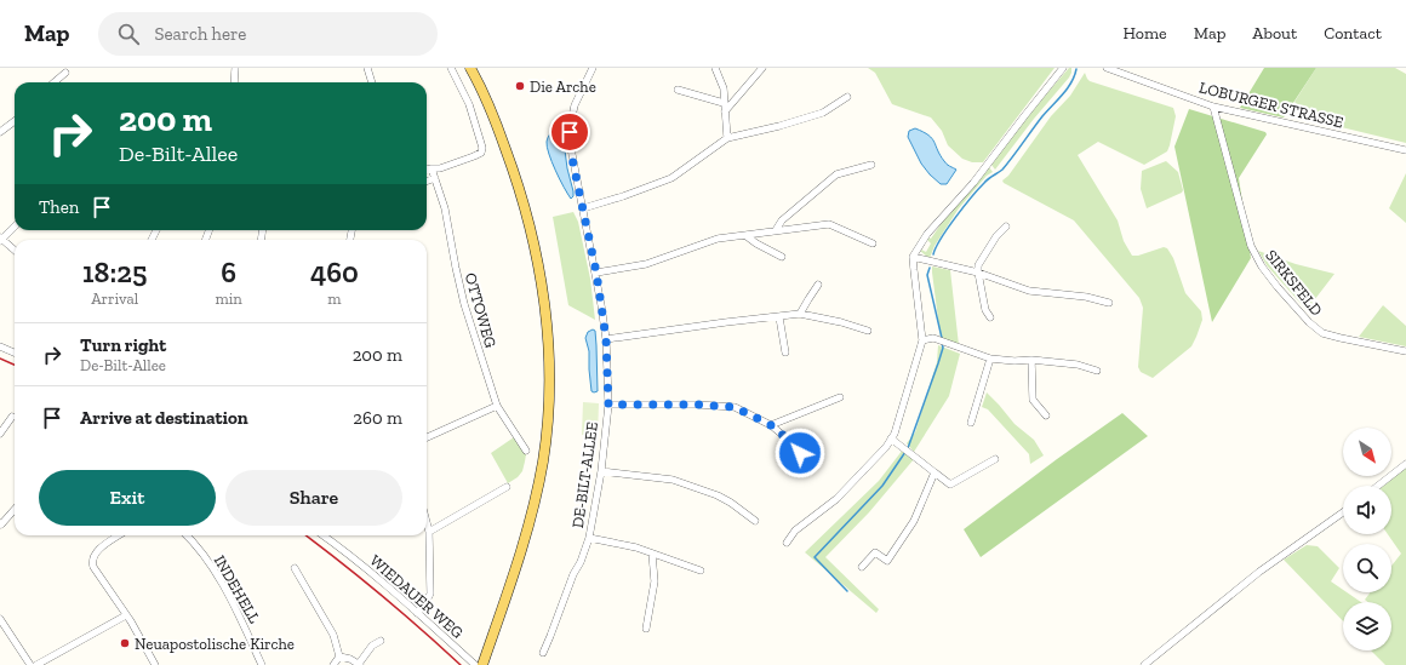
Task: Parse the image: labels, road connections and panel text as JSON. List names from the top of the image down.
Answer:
{
  "streets": {
    "street": [
      "LOBURGER STRASSE",
      "SIRKSFELD",
      "OTTOWEG",
      "DE-BILT-ALLEE",
      "INDEHELL",
      "WIEDAUER WEG"
    ]
  },
  "crossings": [
    ["LOBURGER STRASSE", "SIRKSFELD"]
  ],
  "places": ["Die Arche", "Neuapostolische Kirche"],
  "north": "bottom right",
  "page": {
    "header": "Map",
    "search": "Search here",
    "nav": [
      "Home",
      "Map",
      "About",
      "Contact"
    ],
    "turn": ["200 m", "De-Bilt-Allee"],
    "then": "Then",
    "eta": [
      "18:25",
      "Arrival",
      "6",
      "min",
      "460",
      "m"
    ],
    "list": [
      {
        "name": "Turn right",
        "note": "De-Bilt-Allee",
        "value": "200 m"
      },
      {
        "name": "Arrive at destination",
        "value": "260 m"
      }
    ],
    "buttons": ["Exit", "Share"]
  }
}
